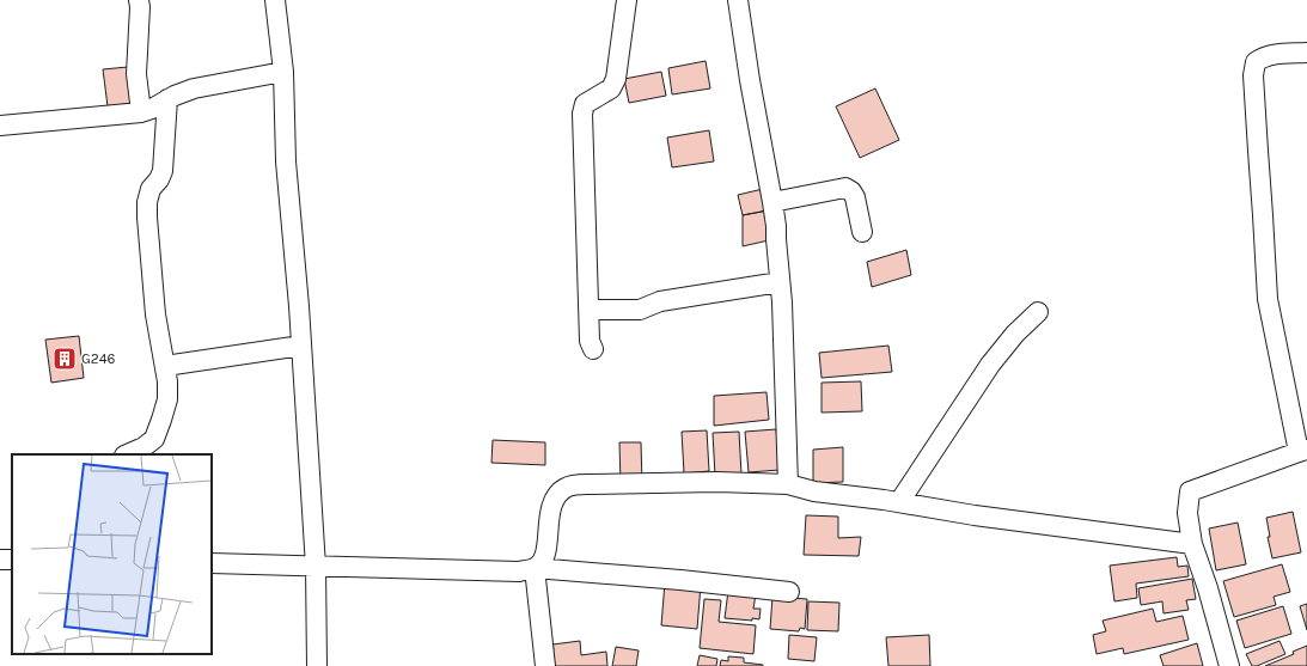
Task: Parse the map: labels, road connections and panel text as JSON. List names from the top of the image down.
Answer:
{
  "places": {
    "building": ["G246"]
  }
}
